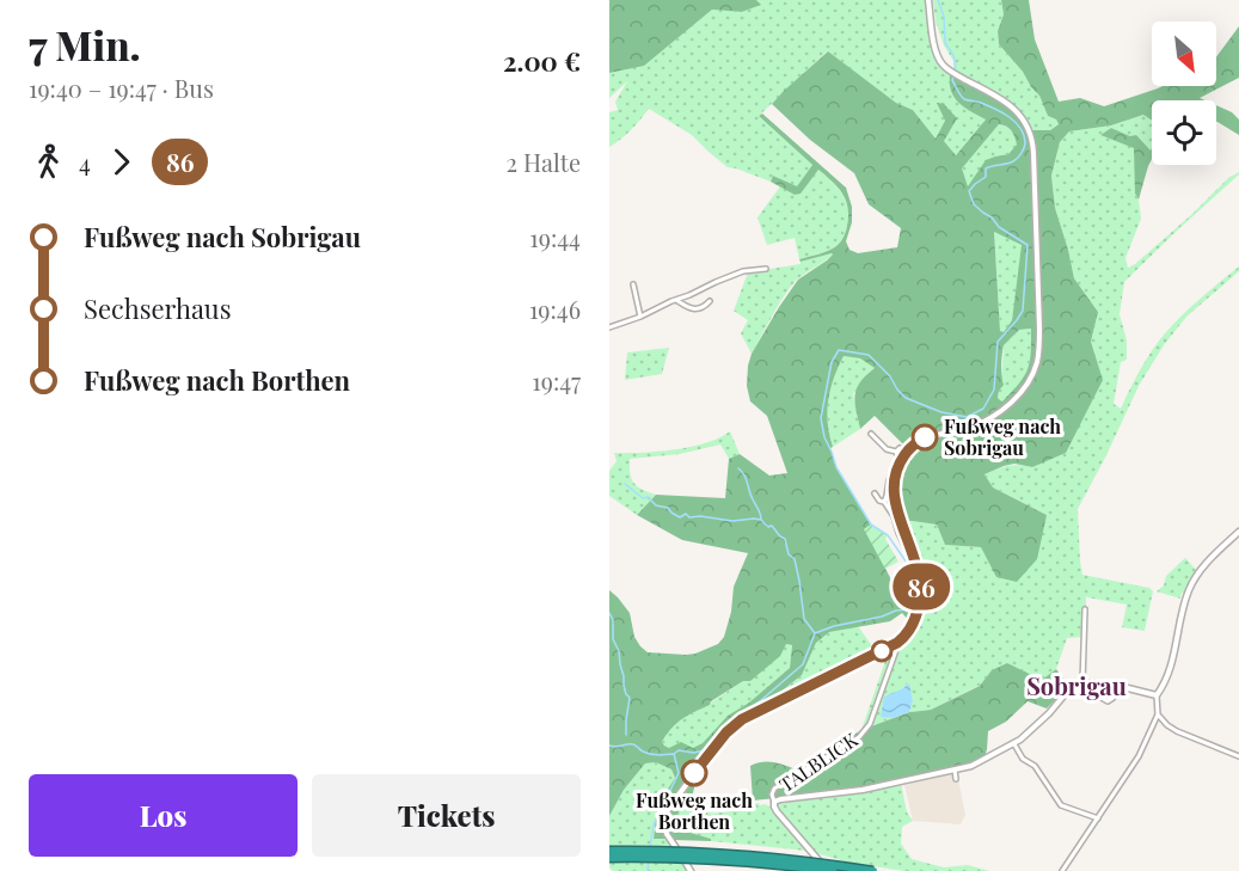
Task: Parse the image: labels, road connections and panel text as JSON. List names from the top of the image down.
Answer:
{
  "streets": {
    "street": ["TALBLICK"]
  },
  "districts": ["Sobrigau"],
  "places": ["Fußweg nach Sobrigau", "Fußweg nach Borthen"],
  "lines": ["bus line 86"],
  "north": "bottom right",
  "page": {
    "heading": ["7 Min.", "19:40 – 19:47 · Bus", "2.00 €"],
    "on_map": "86",
    "legs": ["4", "86", "2 Halte"],
    "list": [
      {
        "name": "Fußweg nach Sobrigau",
        "value": "19:44"
      },
      {
        "name": "Sechserhaus",
        "value": "19:46"
      },
      {
        "name": "Fußweg nach Borthen",
        "value": "19:47"
      }
    ],
    "buttons": ["Los", "Tickets"]
  }
}
